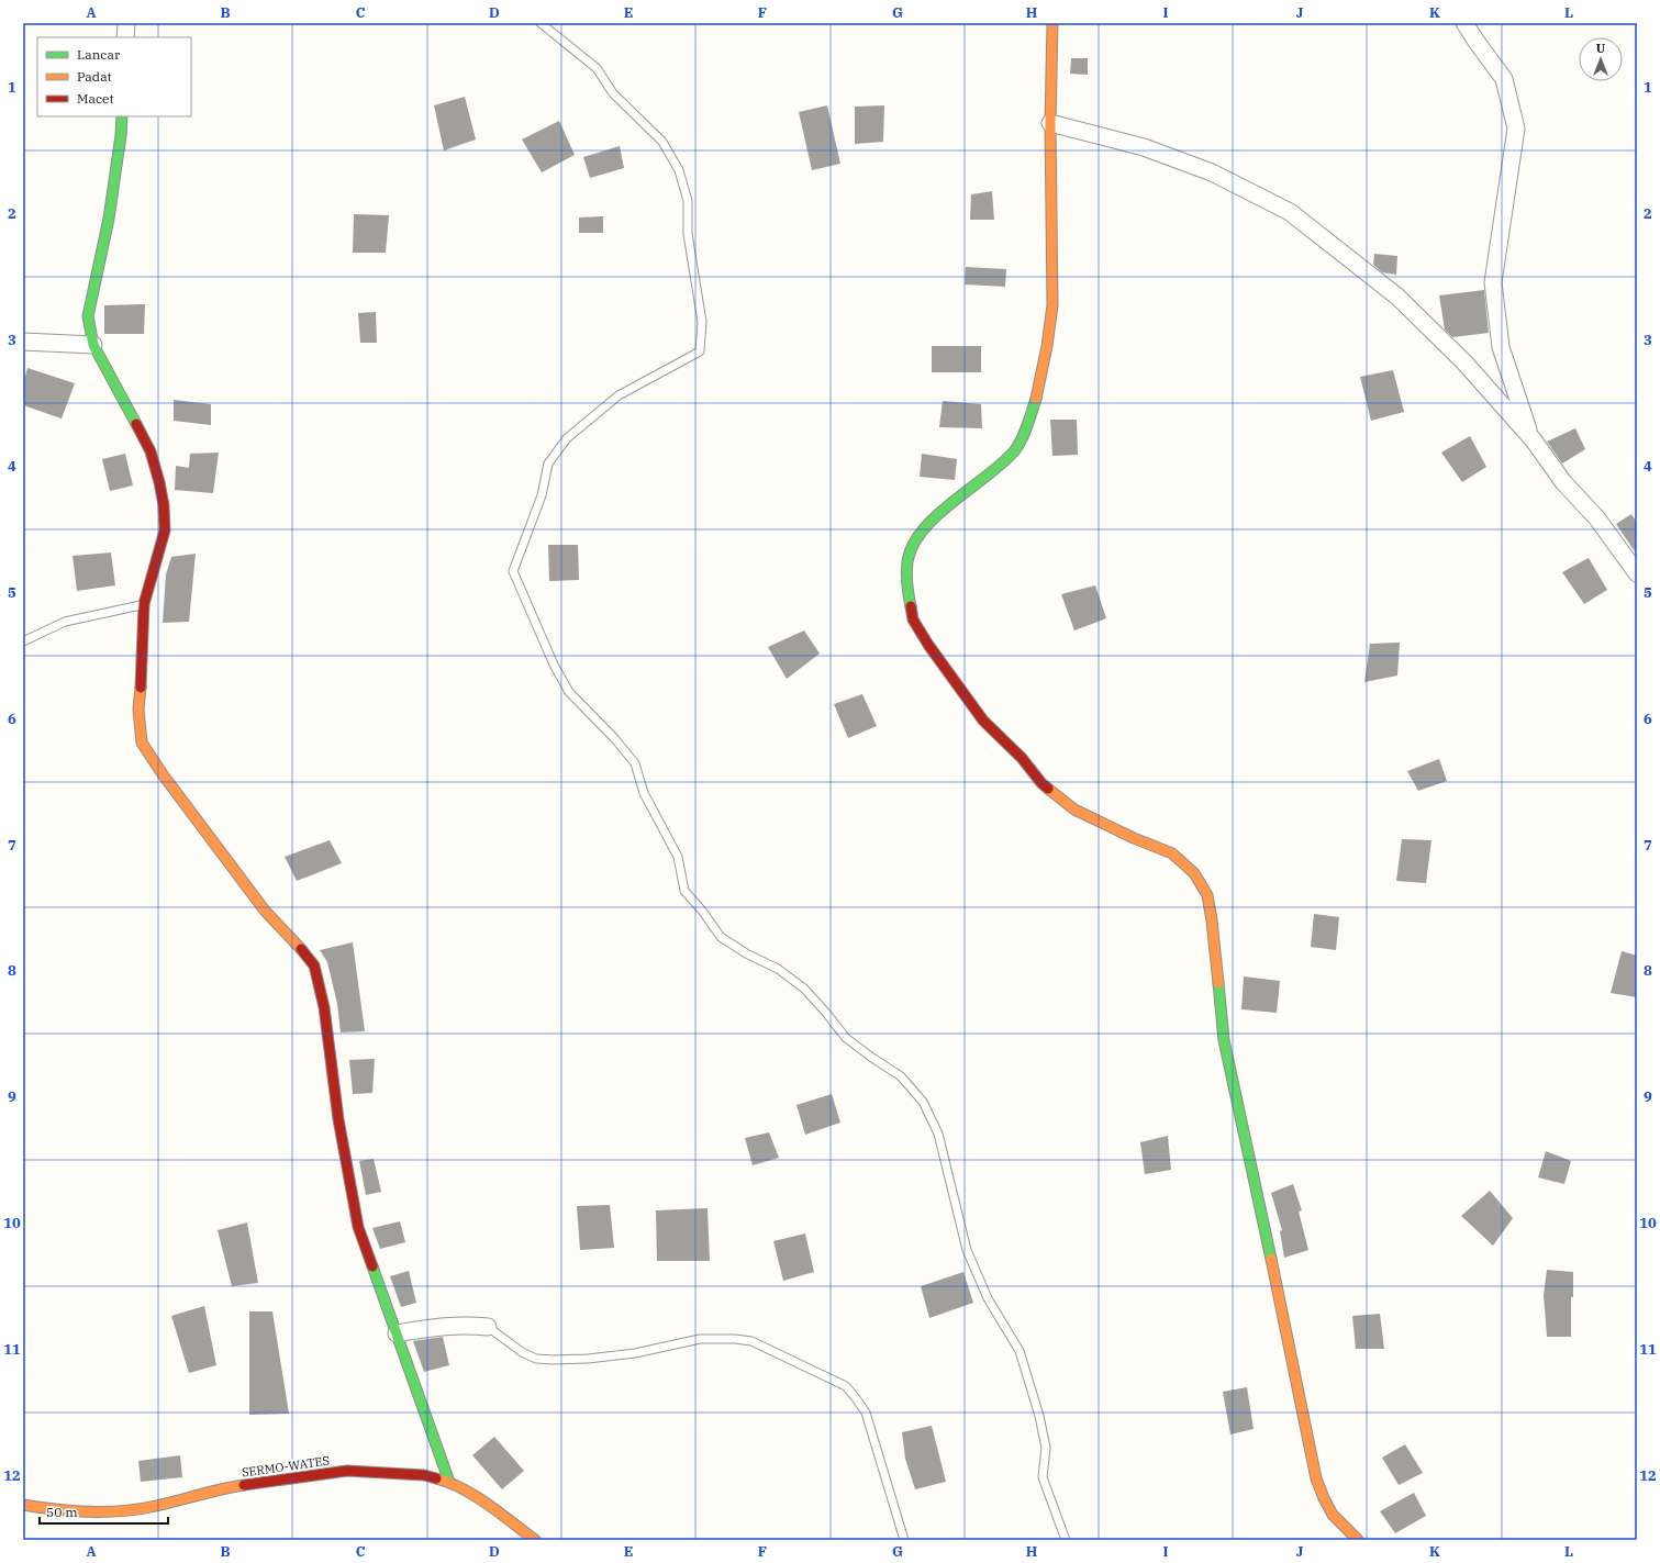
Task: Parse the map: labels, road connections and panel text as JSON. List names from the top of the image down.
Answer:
{
  "streets": {
    "street": ["SERMO-WATES"]
  },
  "legend": ["Lancar", "Padat", "Macet"],
  "scale_bar": "50 m",
  "north": "top",
  "grid": {
    "columns": [
      "A",
      "B",
      "C",
      "D",
      "E",
      "F",
      "G",
      "H",
      "I",
      "J",
      "K",
      "L"
    ],
    "rows": [
      "1",
      "2",
      "3",
      "4",
      "5",
      "6",
      "7",
      "8",
      "9",
      "10",
      "11",
      "12"
    ]
  }
}
